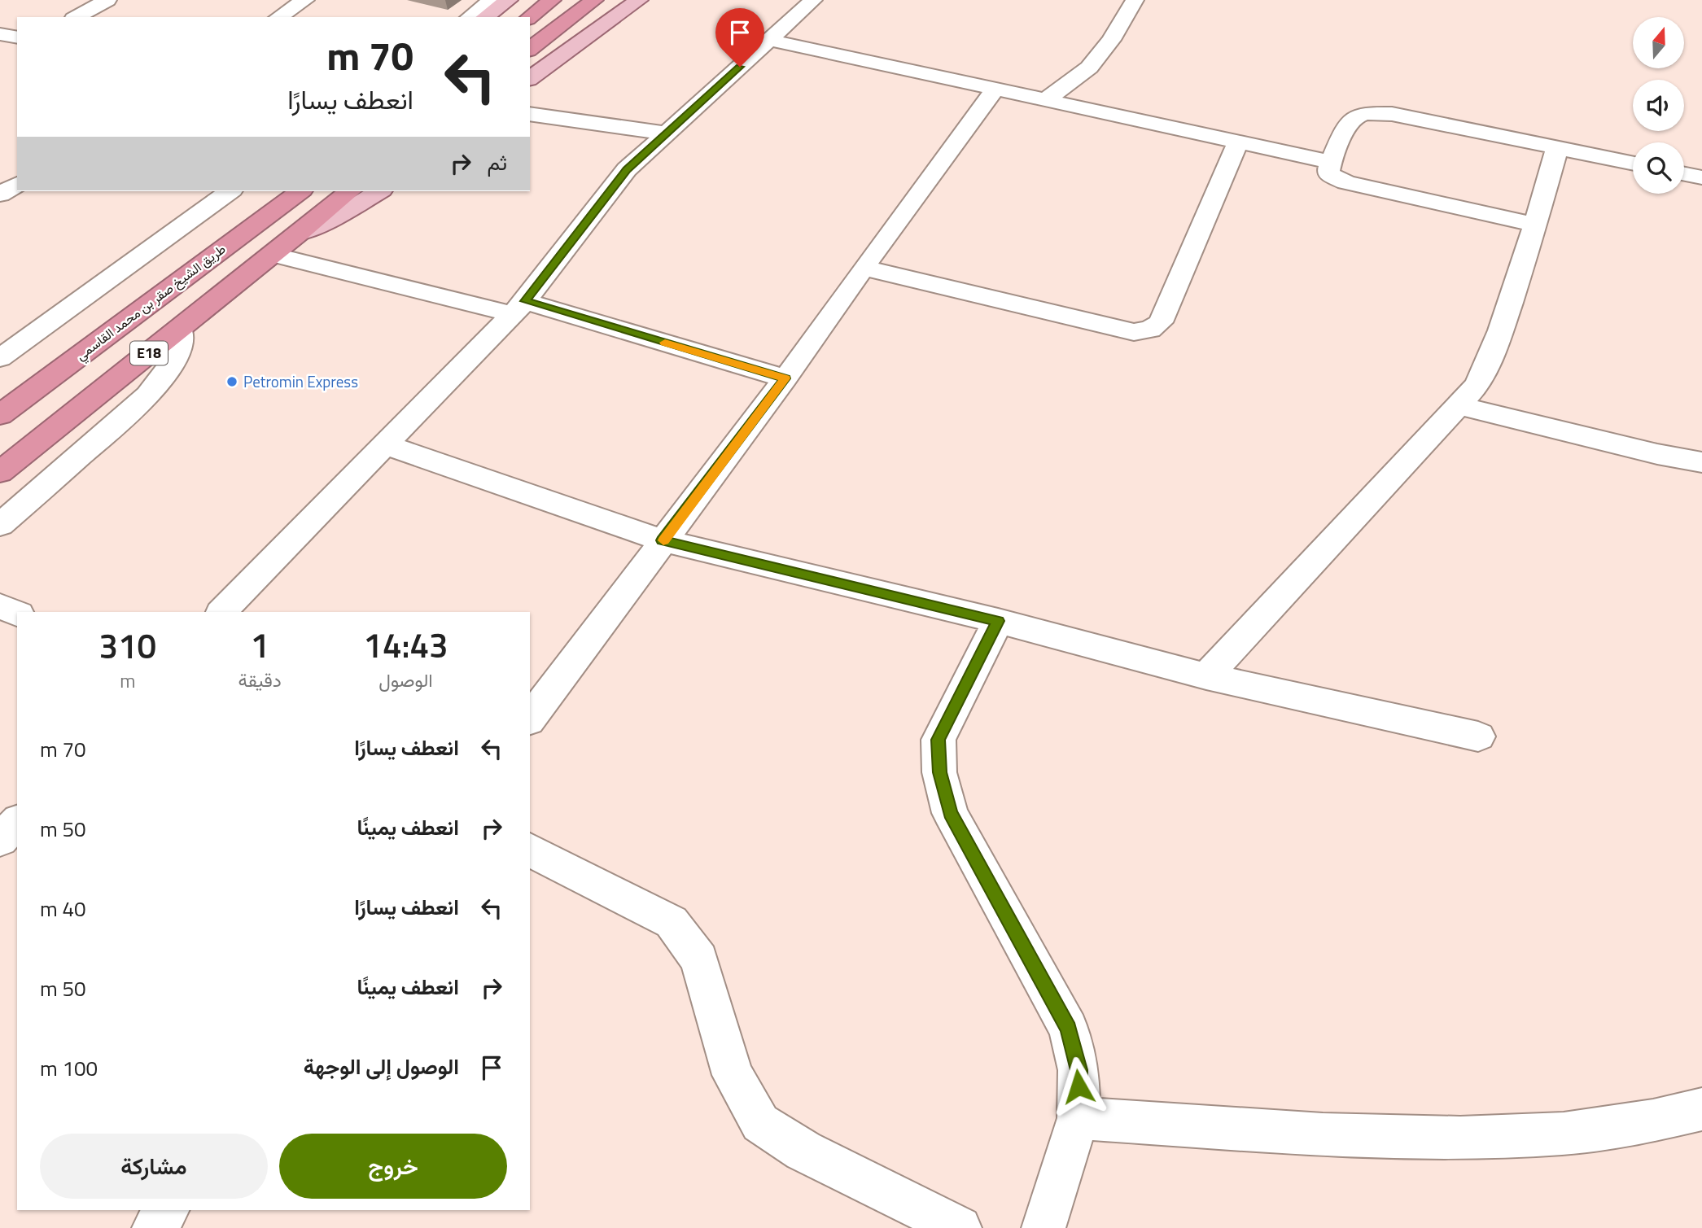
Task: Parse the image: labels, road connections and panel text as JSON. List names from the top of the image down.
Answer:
{
  "streets": {
    "highway": ["طريق الشيخ صقر بن محمد القاسمي", "E18"]
  },
  "places": ["Petromin Express"],
  "north": "top",
  "page": {
    "turn": ["70 m", "انعطف يسارًا"],
    "then": "ثم",
    "eta": [
      "14:43",
      "الوصول",
      "1",
      "دقيقة",
      "310",
      "m"
    ],
    "list": [
      {
        "name": "انعطف يسارًا",
        "value": "70 m"
      },
      {
        "name": "انعطف يمينًا",
        "value": "50 m"
      },
      {
        "name": "انعطف يسارًا",
        "value": "40 m"
      },
      {
        "name": "انعطف يمينًا",
        "value": "50 m"
      },
      {
        "name": "الوصول إلى الوجهة",
        "value": "100 m"
      }
    ],
    "buttons": ["خروج", "مشاركة"]
  }
}
